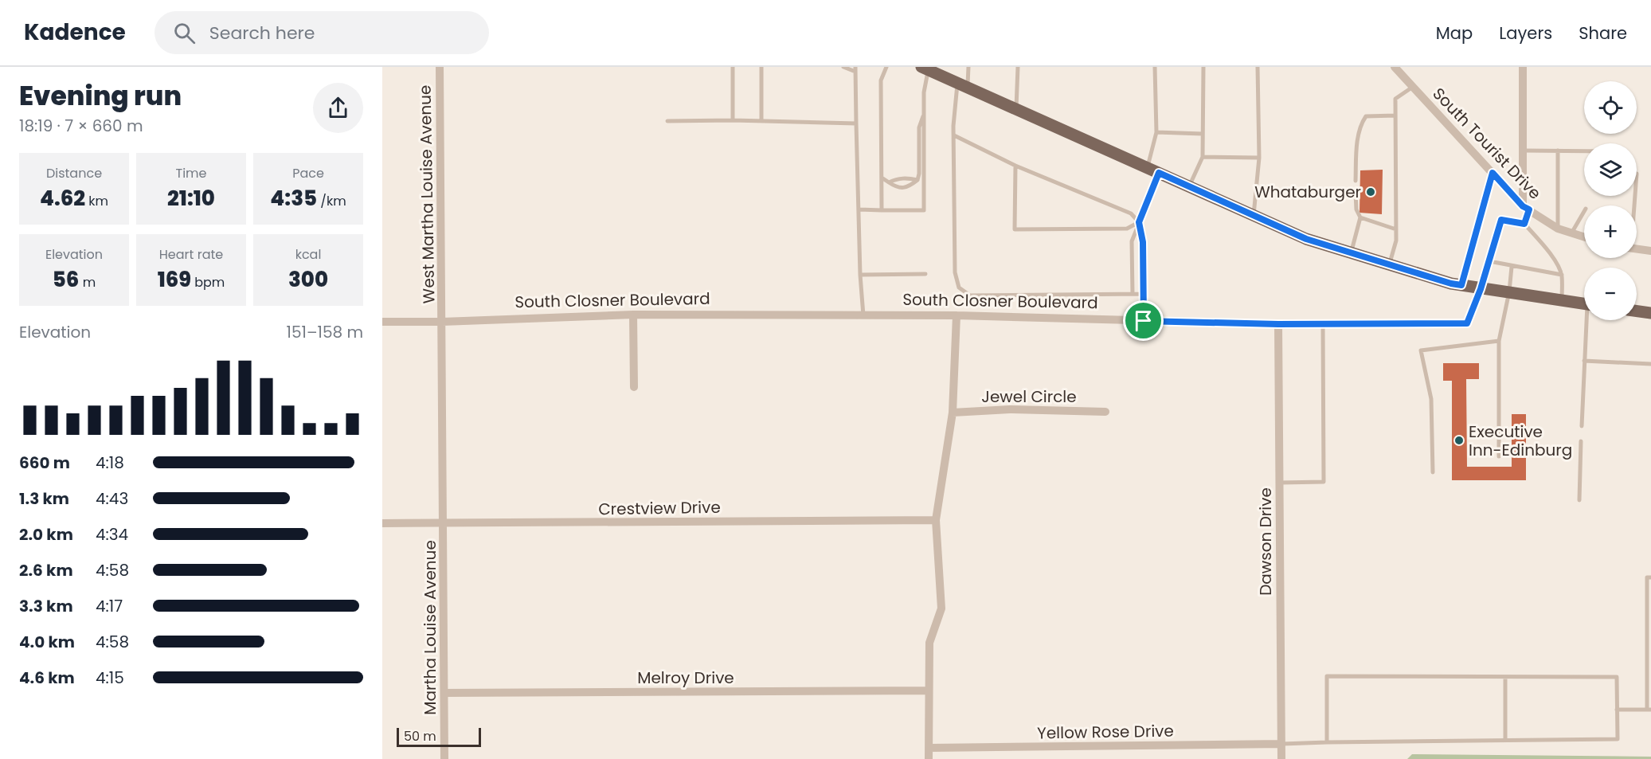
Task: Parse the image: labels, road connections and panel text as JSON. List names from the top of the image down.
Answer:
{
  "streets": {
    "street": [
      "South Tourist Drive",
      "West Martha Louise Avenue",
      "South Closner Boulevard",
      "Jewel Circle",
      "Crestview Drive",
      "Dawson Drive",
      "Martha Louise Avenue",
      "Melroy Drive",
      "Yellow Rose Drive"
    ]
  },
  "crossings": [
    ["West Martha Louise Avenue", "South Closner Boulevard"],
    ["West Martha Louise Avenue", "Crestview Drive"],
    ["West Martha Louise Avenue", "Martha Louise Avenue"],
    ["South Closner Boulevard", "Dawson Drive"],
    ["Crestview Drive", "Martha Louise Avenue"],
    ["Dawson Drive", "Yellow Rose Drive"],
    ["Martha Louise Avenue", "Melroy Drive"]
  ],
  "places": ["Whataburger", "Executive Inn-Edinburg"],
  "scale_bar": "50 m",
  "page": {
    "header": "Kadence",
    "search": "Search here",
    "nav": ["Map", "Layers", "Share"],
    "heading": ["Evening run", "18:19 · 7 × 660 m"],
    "map_buttons": ["+", "−"],
    "stats": [
      ["Distance", "4.62 km"],
      ["Time", "21:10"],
      ["Pace", "4:35 /km"],
      ["Elevation", "56 m"],
      ["Heart rate", "169 bpm"],
      ["kcal", "300"]
    ],
    "chart": ["Elevation", "151–158 m"],
    "list": [
      {
        "name": "660 m",
        "note": "4:18"
      },
      {
        "name": "1.3 km",
        "note": "4:43"
      },
      {
        "name": "2.0 km",
        "note": "4:34"
      },
      {
        "name": "2.6 km",
        "note": "4:58"
      },
      {
        "name": "3.3 km",
        "note": "4:17"
      },
      {
        "name": "4.0 km",
        "note": "4:58"
      },
      {
        "name": "4.6 km",
        "note": "4:15"
      }
    ],
    "scale": "50 m"
  }
}
